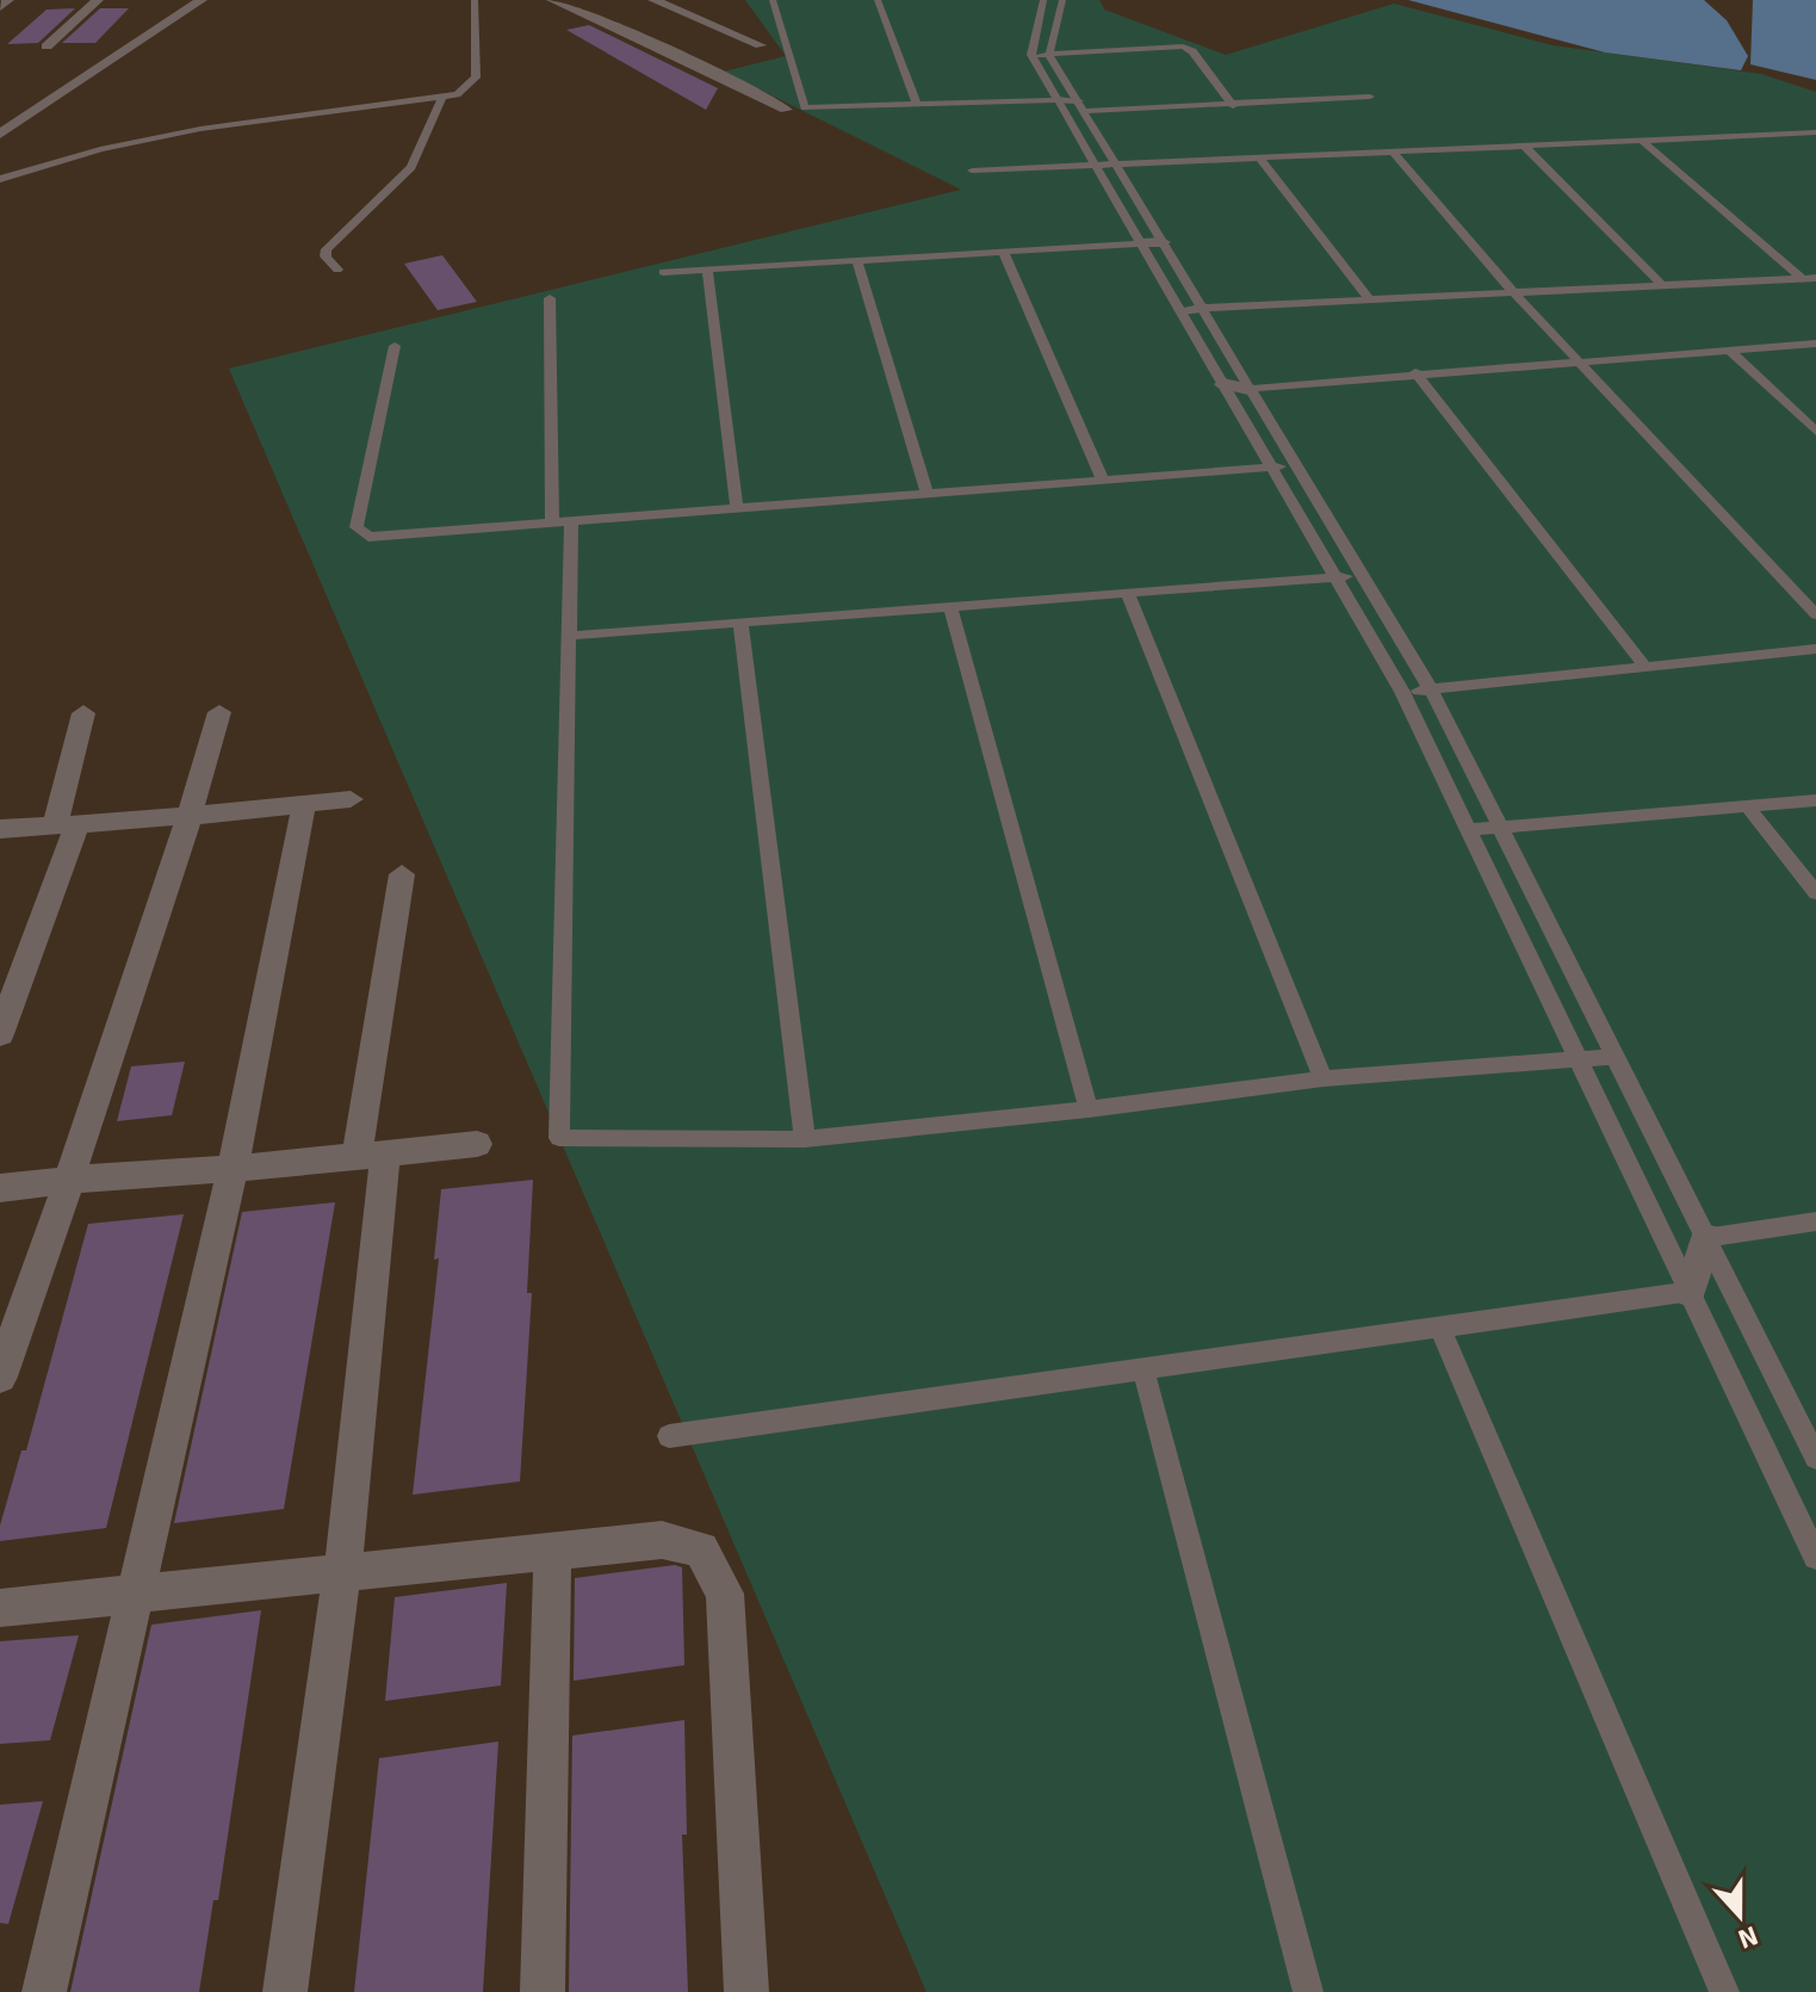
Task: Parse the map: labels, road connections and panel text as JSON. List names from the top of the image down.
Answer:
{
  "north": "bottom"
}
